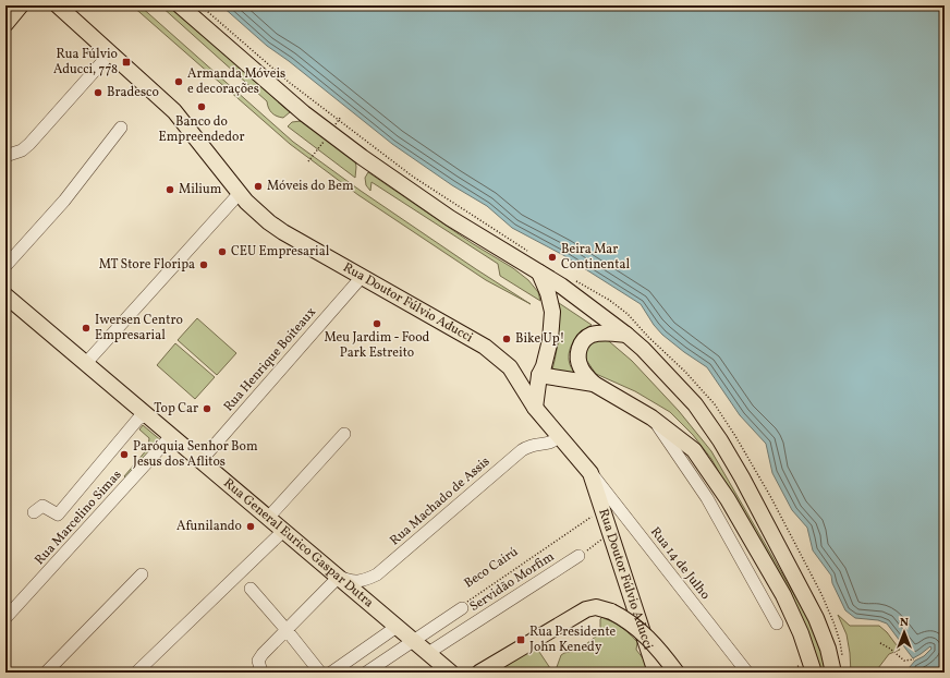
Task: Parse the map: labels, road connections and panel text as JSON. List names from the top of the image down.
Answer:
{
  "streets": {
    "main road": ["Rua Doutor Fúlvio Aducci", "Rua General Eurico Gaspar Dutra"],
    "street": [
      "Rua Henrique Boiteaux",
      "Rua Machado de Assis",
      "Rua Marcelino Simas",
      "Rua 14 de Julho",
      "Beco Cairú",
      "Servidão Morfim"
    ]
  },
  "crossings": [
    ["Rua Doutor Fúlvio Aducci", "Rua Henrique Boiteaux"],
    ["Rua Doutor Fúlvio Aducci", "Rua Machado de Assis"],
    ["Rua Doutor Fúlvio Aducci", "Rua 14 de Julho"],
    ["Rua Henrique Boiteaux", "Rua General Eurico Gaspar Dutra"],
    ["Rua Machado de Assis", "Rua General Eurico Gaspar Dutra"],
    ["Rua Marcelino Simas", "Rua General Eurico Gaspar Dutra"],
    ["Rua General Eurico Gaspar Dutra", "Beco Cairú"],
    ["Rua General Eurico Gaspar Dutra", "Servidão Morfim"]
  ],
  "places": {
    "transit": ["Rua Fúlvio Aducci, 778", "Rua Presidente John Kenedy"],
    "other": [
      "Armanda Móveis e decorações",
      "Bradesco",
      "Banco do Empreendedor",
      "Móveis do Bem",
      "Milium",
      "CEU Empresarial",
      "Beira Mar Continental",
      "MT Store Floripa",
      "Meu Jardim - Food Park Estreito",
      "Iwersen Centro Empresarial",
      "Bike Up!",
      "Top Car",
      "Paróquia Senhor Bom Jesus dos Aflitos",
      "Afunilando"
    ]
  },
  "north": "top"
}
